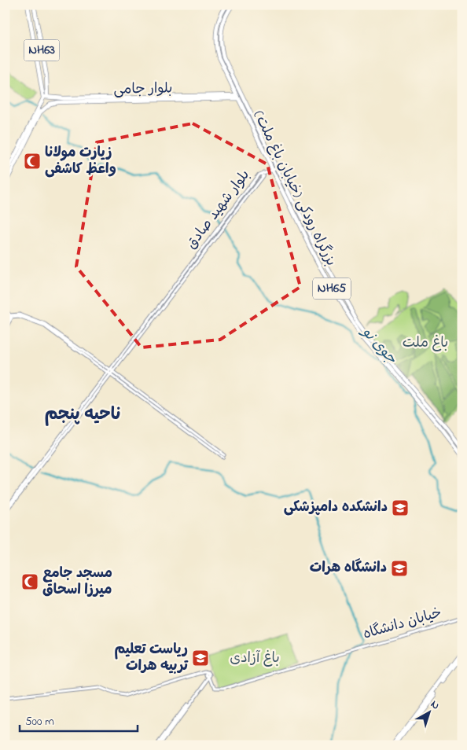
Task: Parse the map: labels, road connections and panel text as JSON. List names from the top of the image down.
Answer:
{
  "streets": {
    "highway": [
      "NH63",
      "بلوار جامی",
      "بزرگراه رودکی (خیابان باغ ملت)",
      "NH65"
    ],
    "street": ["بلوار شهید صادق", "خیابان دانشگاه"]
  },
  "crossings": [
    ["NH63", "بلوار جامی"],
    ["بلوار جامی", "بزرگراه رودکی (خیابان باغ ملت)"],
    ["بلوار جامی", "NH65"],
    ["بزرگراه رودکی (خیابان باغ ملت)", "بلوار شهید صادق"],
    ["بزرگراه رودکی (خیابان باغ ملت)", "NH65"]
  ],
  "districts": ["ناحیه پنجم"],
  "water": ["جوی نو"],
  "parks": ["باغ ملت", "باغ آزادی"],
  "places": {
    "mosque": ["زیارت مولانا واعظ کاشفی", "مسجد جامع میرزا اسحاق"],
    "school or university": ["دانشکده دامپزشکی", "دانشگاه هرات", "ریاست تعلیم تربیه هرات"]
  },
  "scale_bar": "500 m",
  "north": "top right"
}
